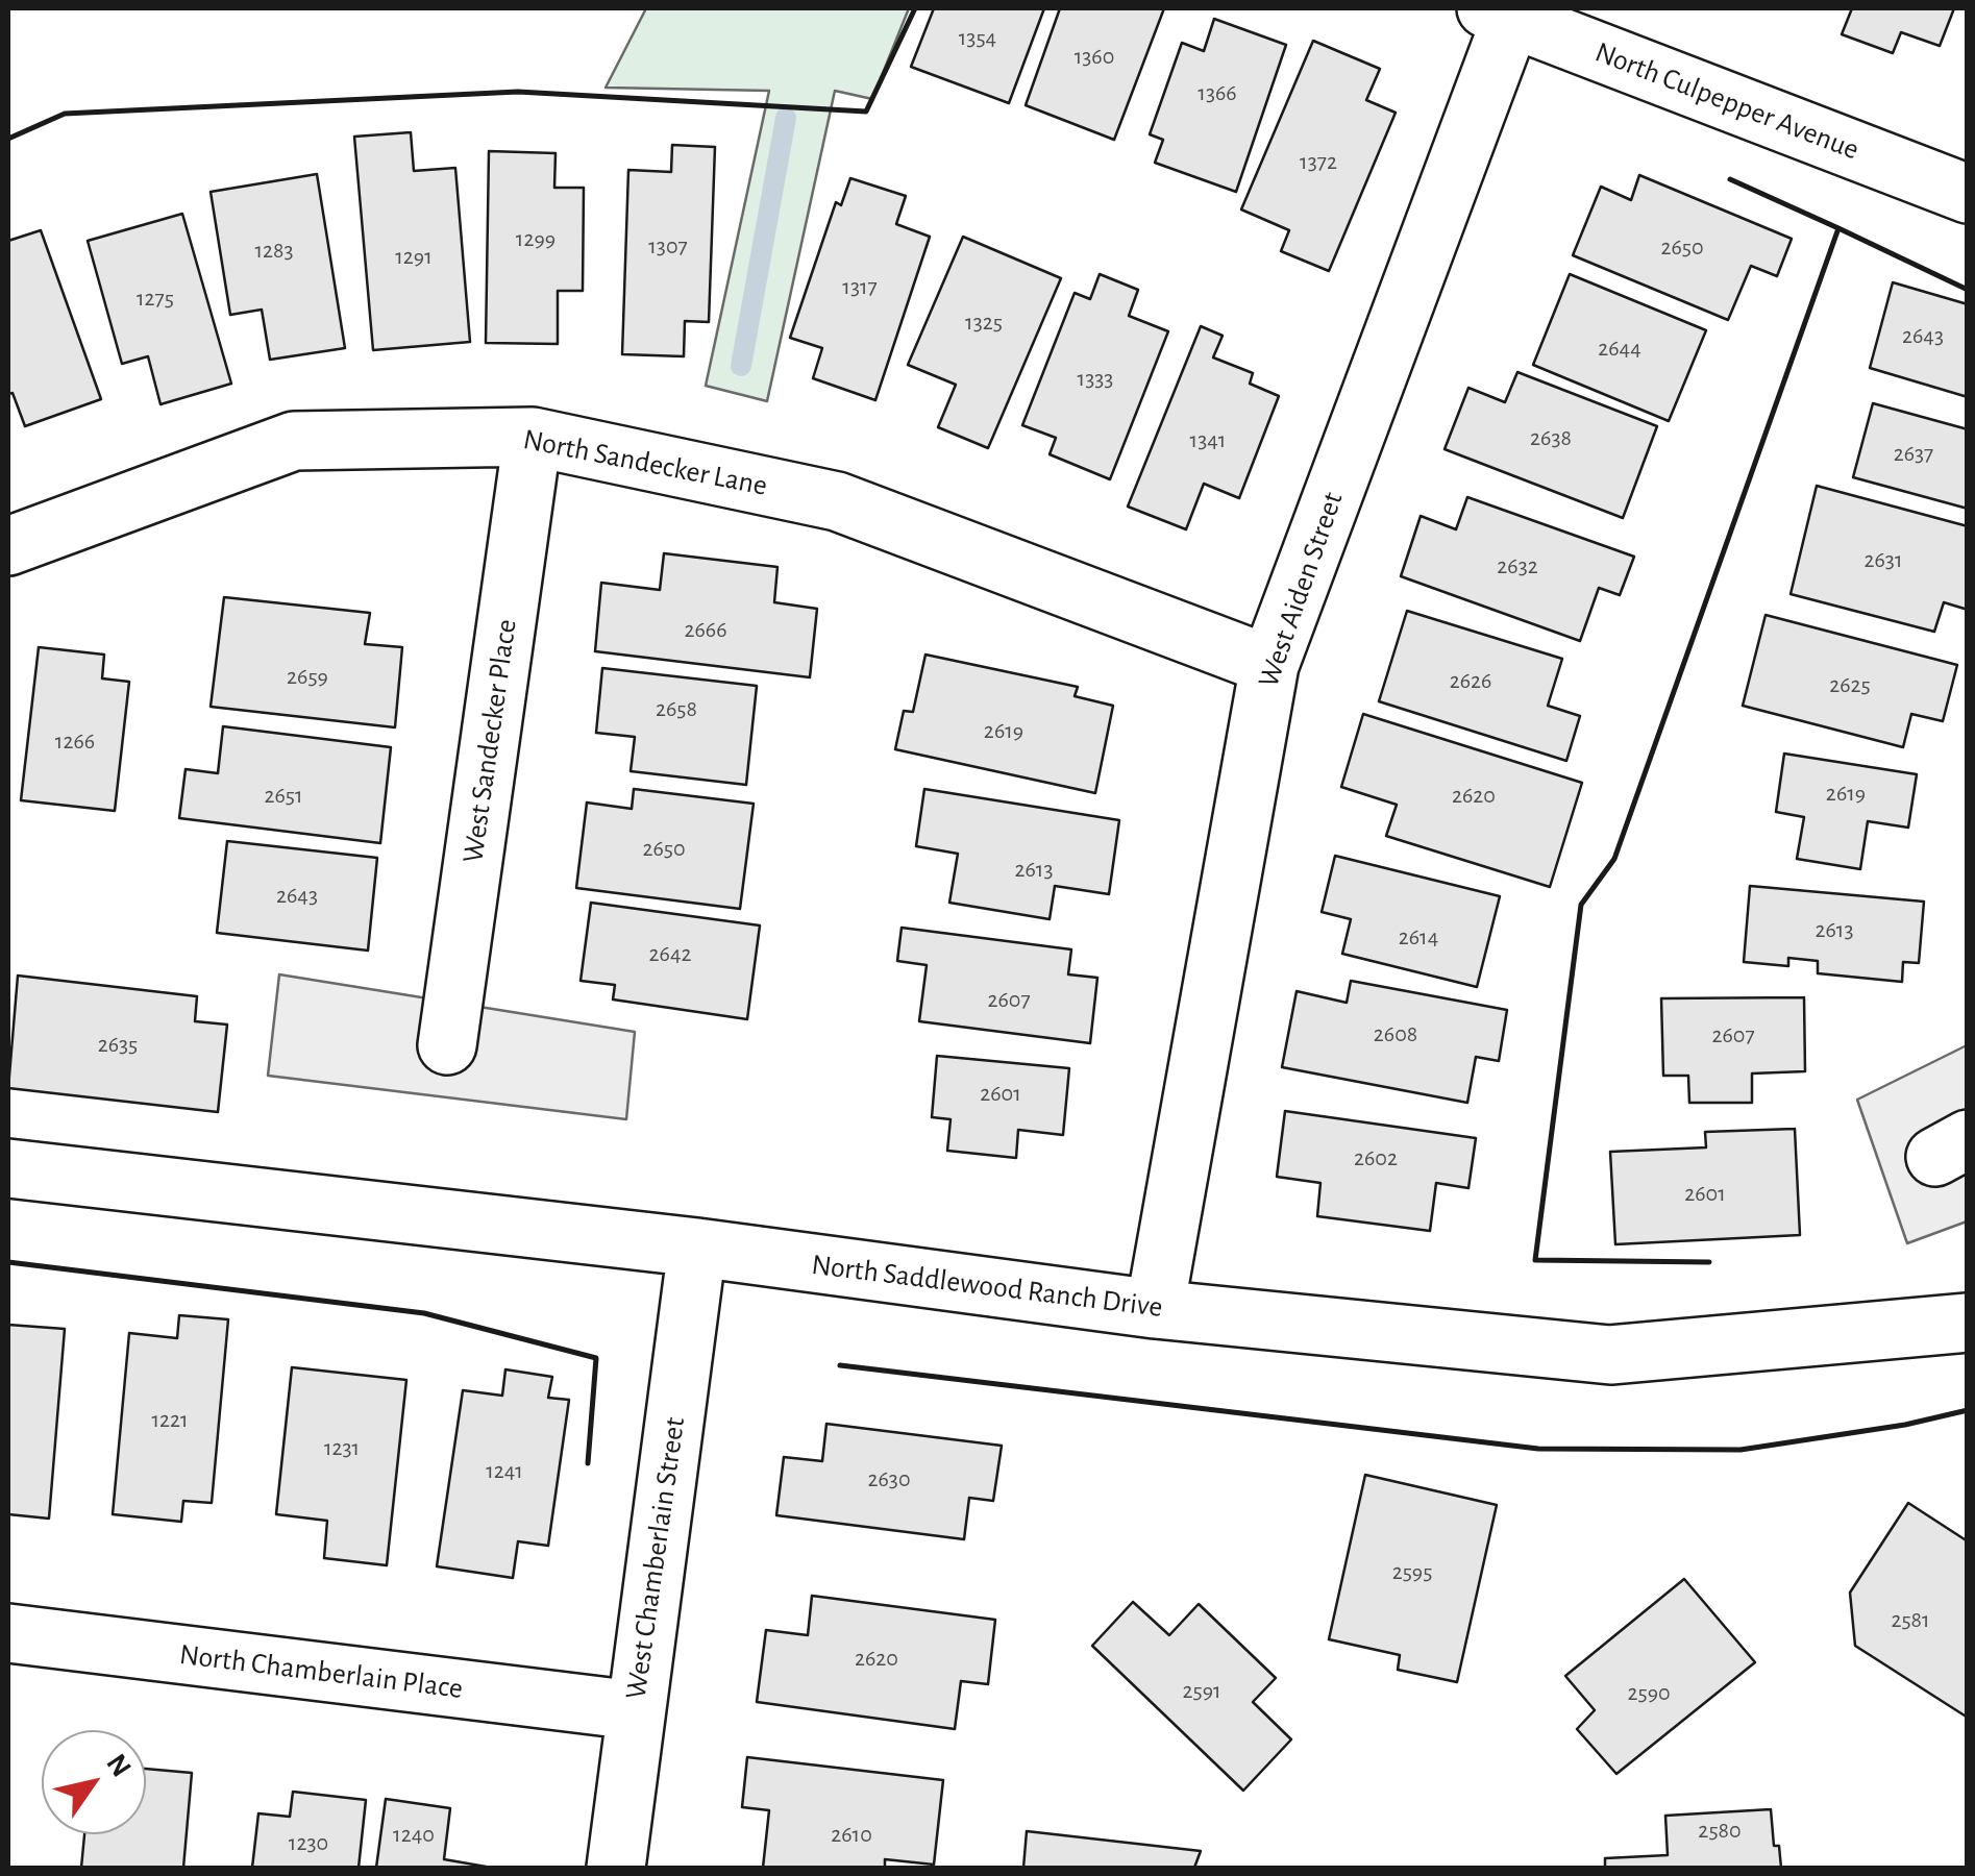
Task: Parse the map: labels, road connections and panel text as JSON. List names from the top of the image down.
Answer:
{
  "streets": {
    "street": [
      "North Culpepper Avenue",
      "North Sandecker Lane",
      "West Aiden Street",
      "West Sandecker Place",
      "North Saddlewood Ranch Drive",
      "West Chamberlain Street",
      "North Chamberlain Place"
    ]
  },
  "crossings": [
    ["North Culpepper Avenue", "West Aiden Street"],
    ["North Sandecker Lane", "West Aiden Street"],
    ["North Sandecker Lane", "West Sandecker Place"],
    ["West Aiden Street", "North Saddlewood Ranch Drive"],
    ["North Saddlewood Ranch Drive", "West Chamberlain Street"],
    ["West Chamberlain Street", "North Chamberlain Place"]
  ],
  "house_numbers": [
    "1354",
    "1360",
    "1366",
    "1372",
    "1299",
    "1307",
    "2650",
    "1283",
    "1291",
    "1317",
    "1275",
    "1325",
    "2643",
    "2644",
    "1333",
    "2638",
    "1341",
    "2637",
    "2631",
    "2632",
    "2666",
    "2659",
    "2626",
    "2625",
    "2658",
    "2619",
    "1266",
    "2619",
    "2651",
    "2620",
    "2650",
    "2613",
    "2643",
    "2613",
    "2614",
    "2642",
    "2607",
    "2608",
    "2607",
    "2635",
    "2601",
    "2602",
    "2601",
    "1221",
    "1231",
    "1241",
    "2630",
    "2595",
    "2581",
    "2620",
    "2591",
    "2590",
    "2580",
    "1240",
    "2610",
    "1230"
  ],
  "north": "top right"
}
